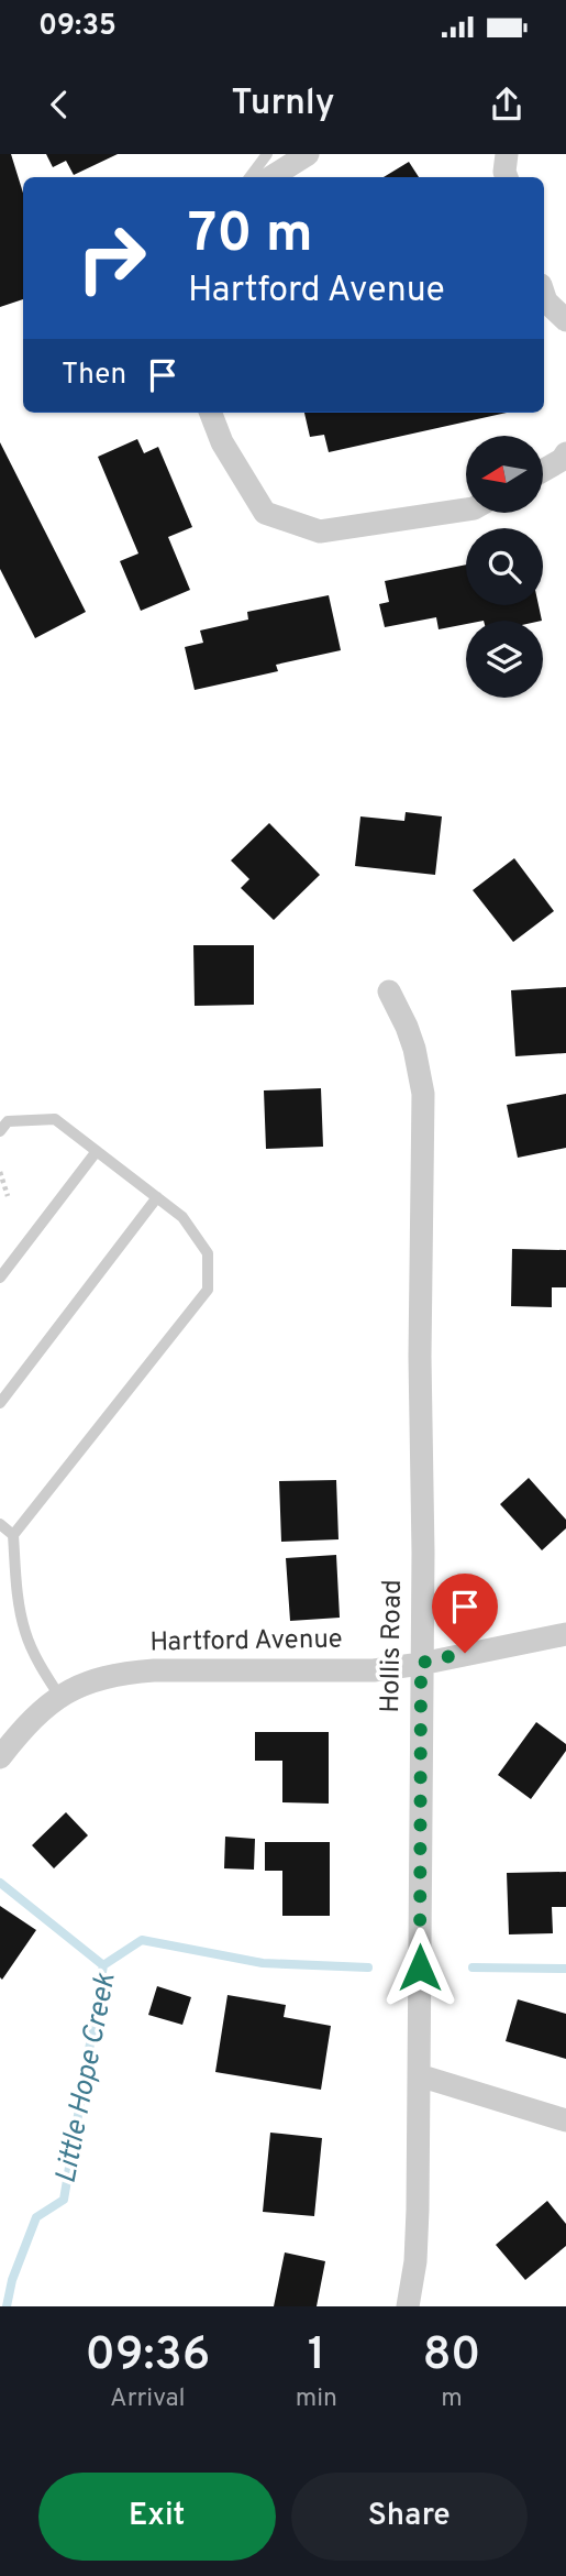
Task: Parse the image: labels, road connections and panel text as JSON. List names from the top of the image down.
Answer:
{
  "streets": {
    "street": ["Hartford Avenue", "Hollis Road"]
  },
  "crossings": [
    ["Hartford Avenue", "Hollis Road"]
  ],
  "water": ["Little Hope Creek"],
  "north": "left",
  "page": {
    "status": "09:35",
    "header": "Turnly",
    "turn": ["70 m", "Hartford Avenue"],
    "then": "Then",
    "eta": [
      "09:36",
      "Arrival",
      "1",
      "min",
      "80",
      "m"
    ],
    "buttons": ["Exit", "Share"]
  }
}
